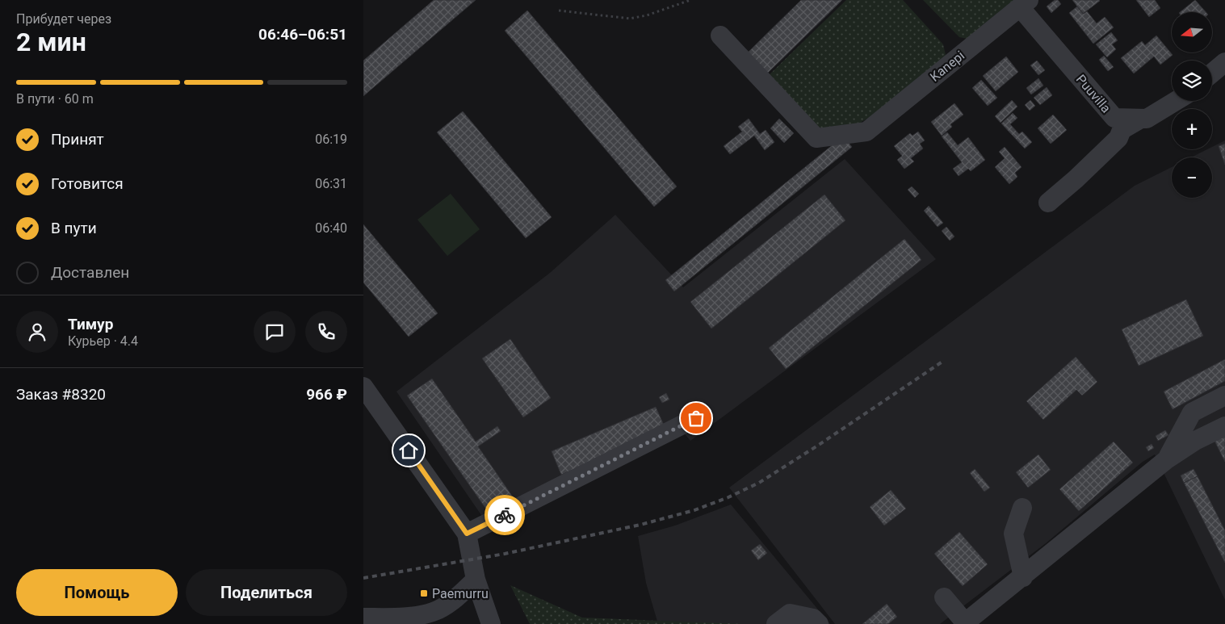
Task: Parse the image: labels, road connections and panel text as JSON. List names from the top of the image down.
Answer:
{
  "streets": {
    "street": ["Kanepi", "Puuvilla"]
  },
  "crossings": [
    ["Kanepi", "Puuvilla"]
  ],
  "places": {
    "transit": ["Paemurru"]
  },
  "north": "left",
  "page": {
    "heading": ["2 мин", "Прибудет через", "06:46–06:51"],
    "panel": [
      "Тимур",
      "Курьер · 4.4",
      "Заказ #8320",
      "966 ₽"
    ],
    "map_buttons": ["+", "−"],
    "bar": "В пути · 60 m",
    "list": [
      ["Принят", "06:19"],
      ["Готовится", "06:31"],
      ["В пути", "06:40"],
      "Доставлен"
    ],
    "buttons": ["Помощь", "Поделиться"]
  }
}
